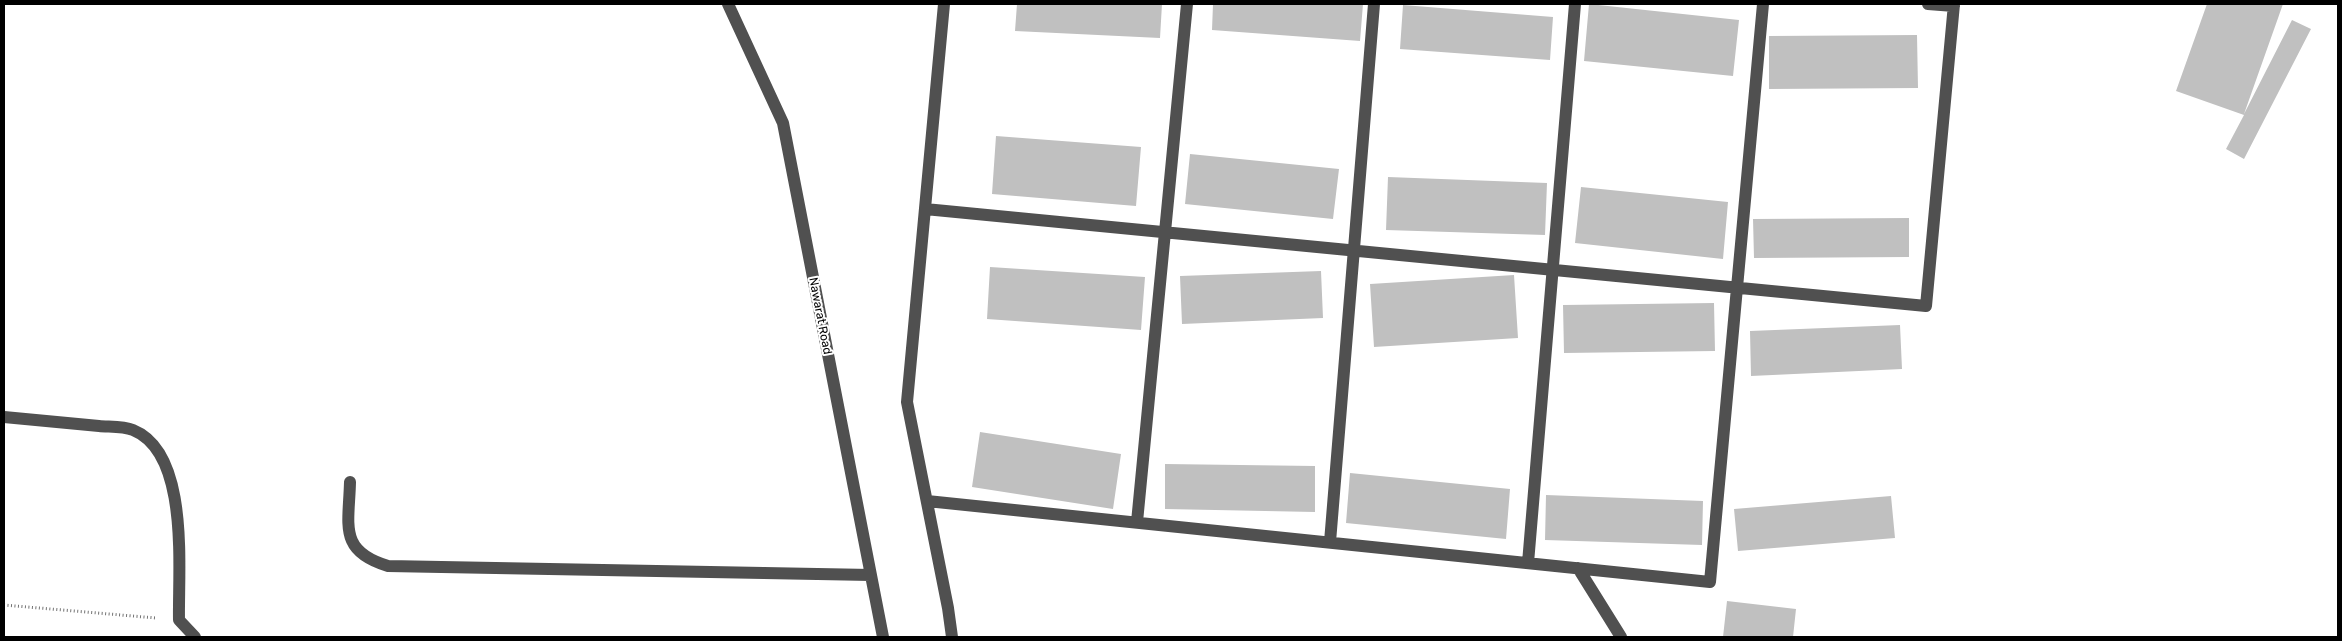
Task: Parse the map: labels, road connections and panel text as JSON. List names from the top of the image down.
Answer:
{
  "streets": {
    "street": ["Nawarat Road"]
  }
}
